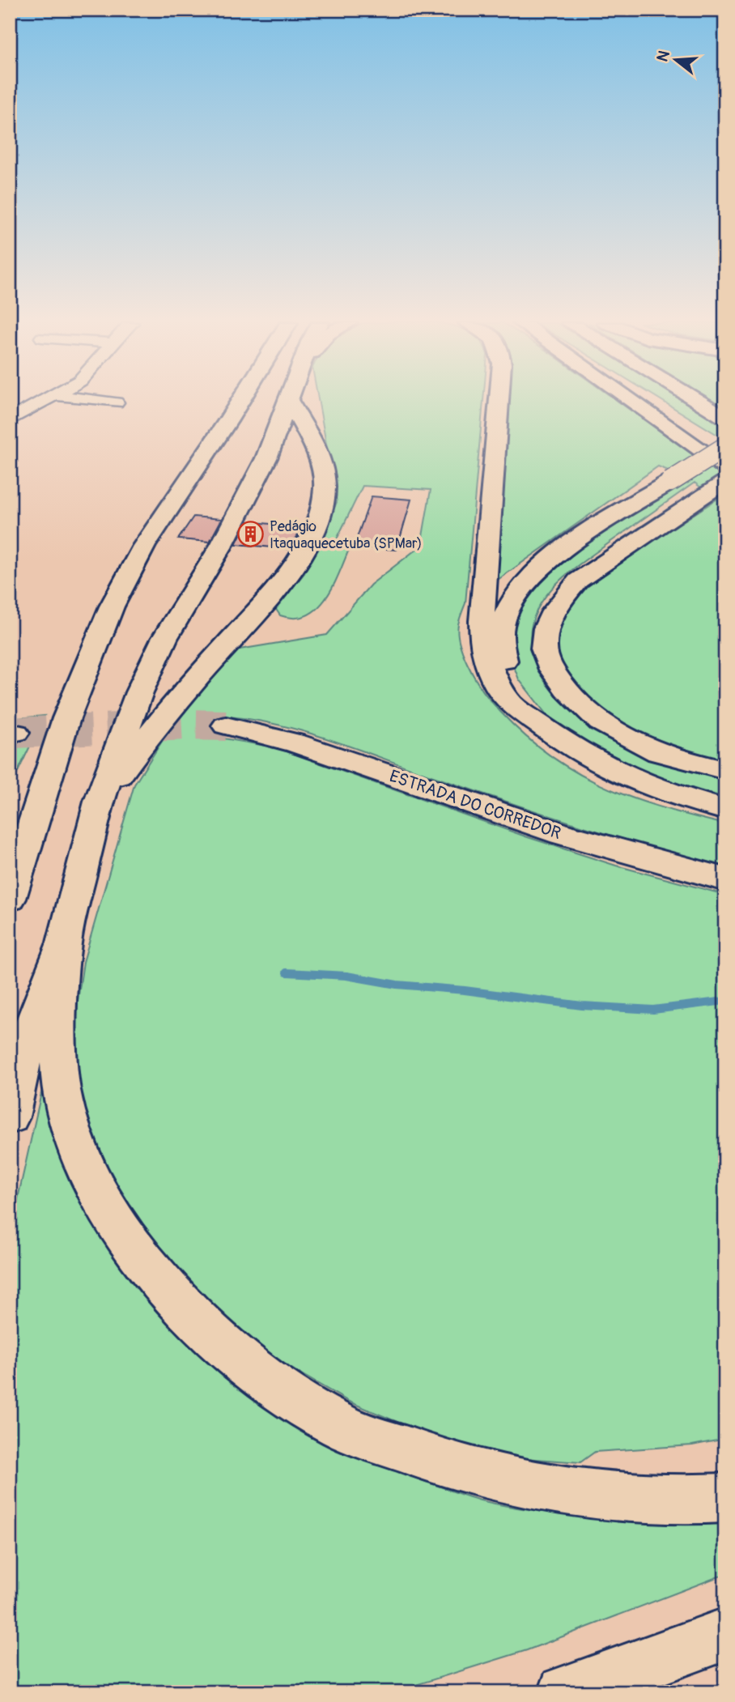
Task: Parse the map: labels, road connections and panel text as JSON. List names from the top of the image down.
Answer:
{
  "streets": {
    "main road": ["ESTRADA DO CORREDOR"]
  },
  "places": {
    "building": ["Pedágio Itaquaquecetuba (SPMar)"]
  },
  "north": "left"
}
